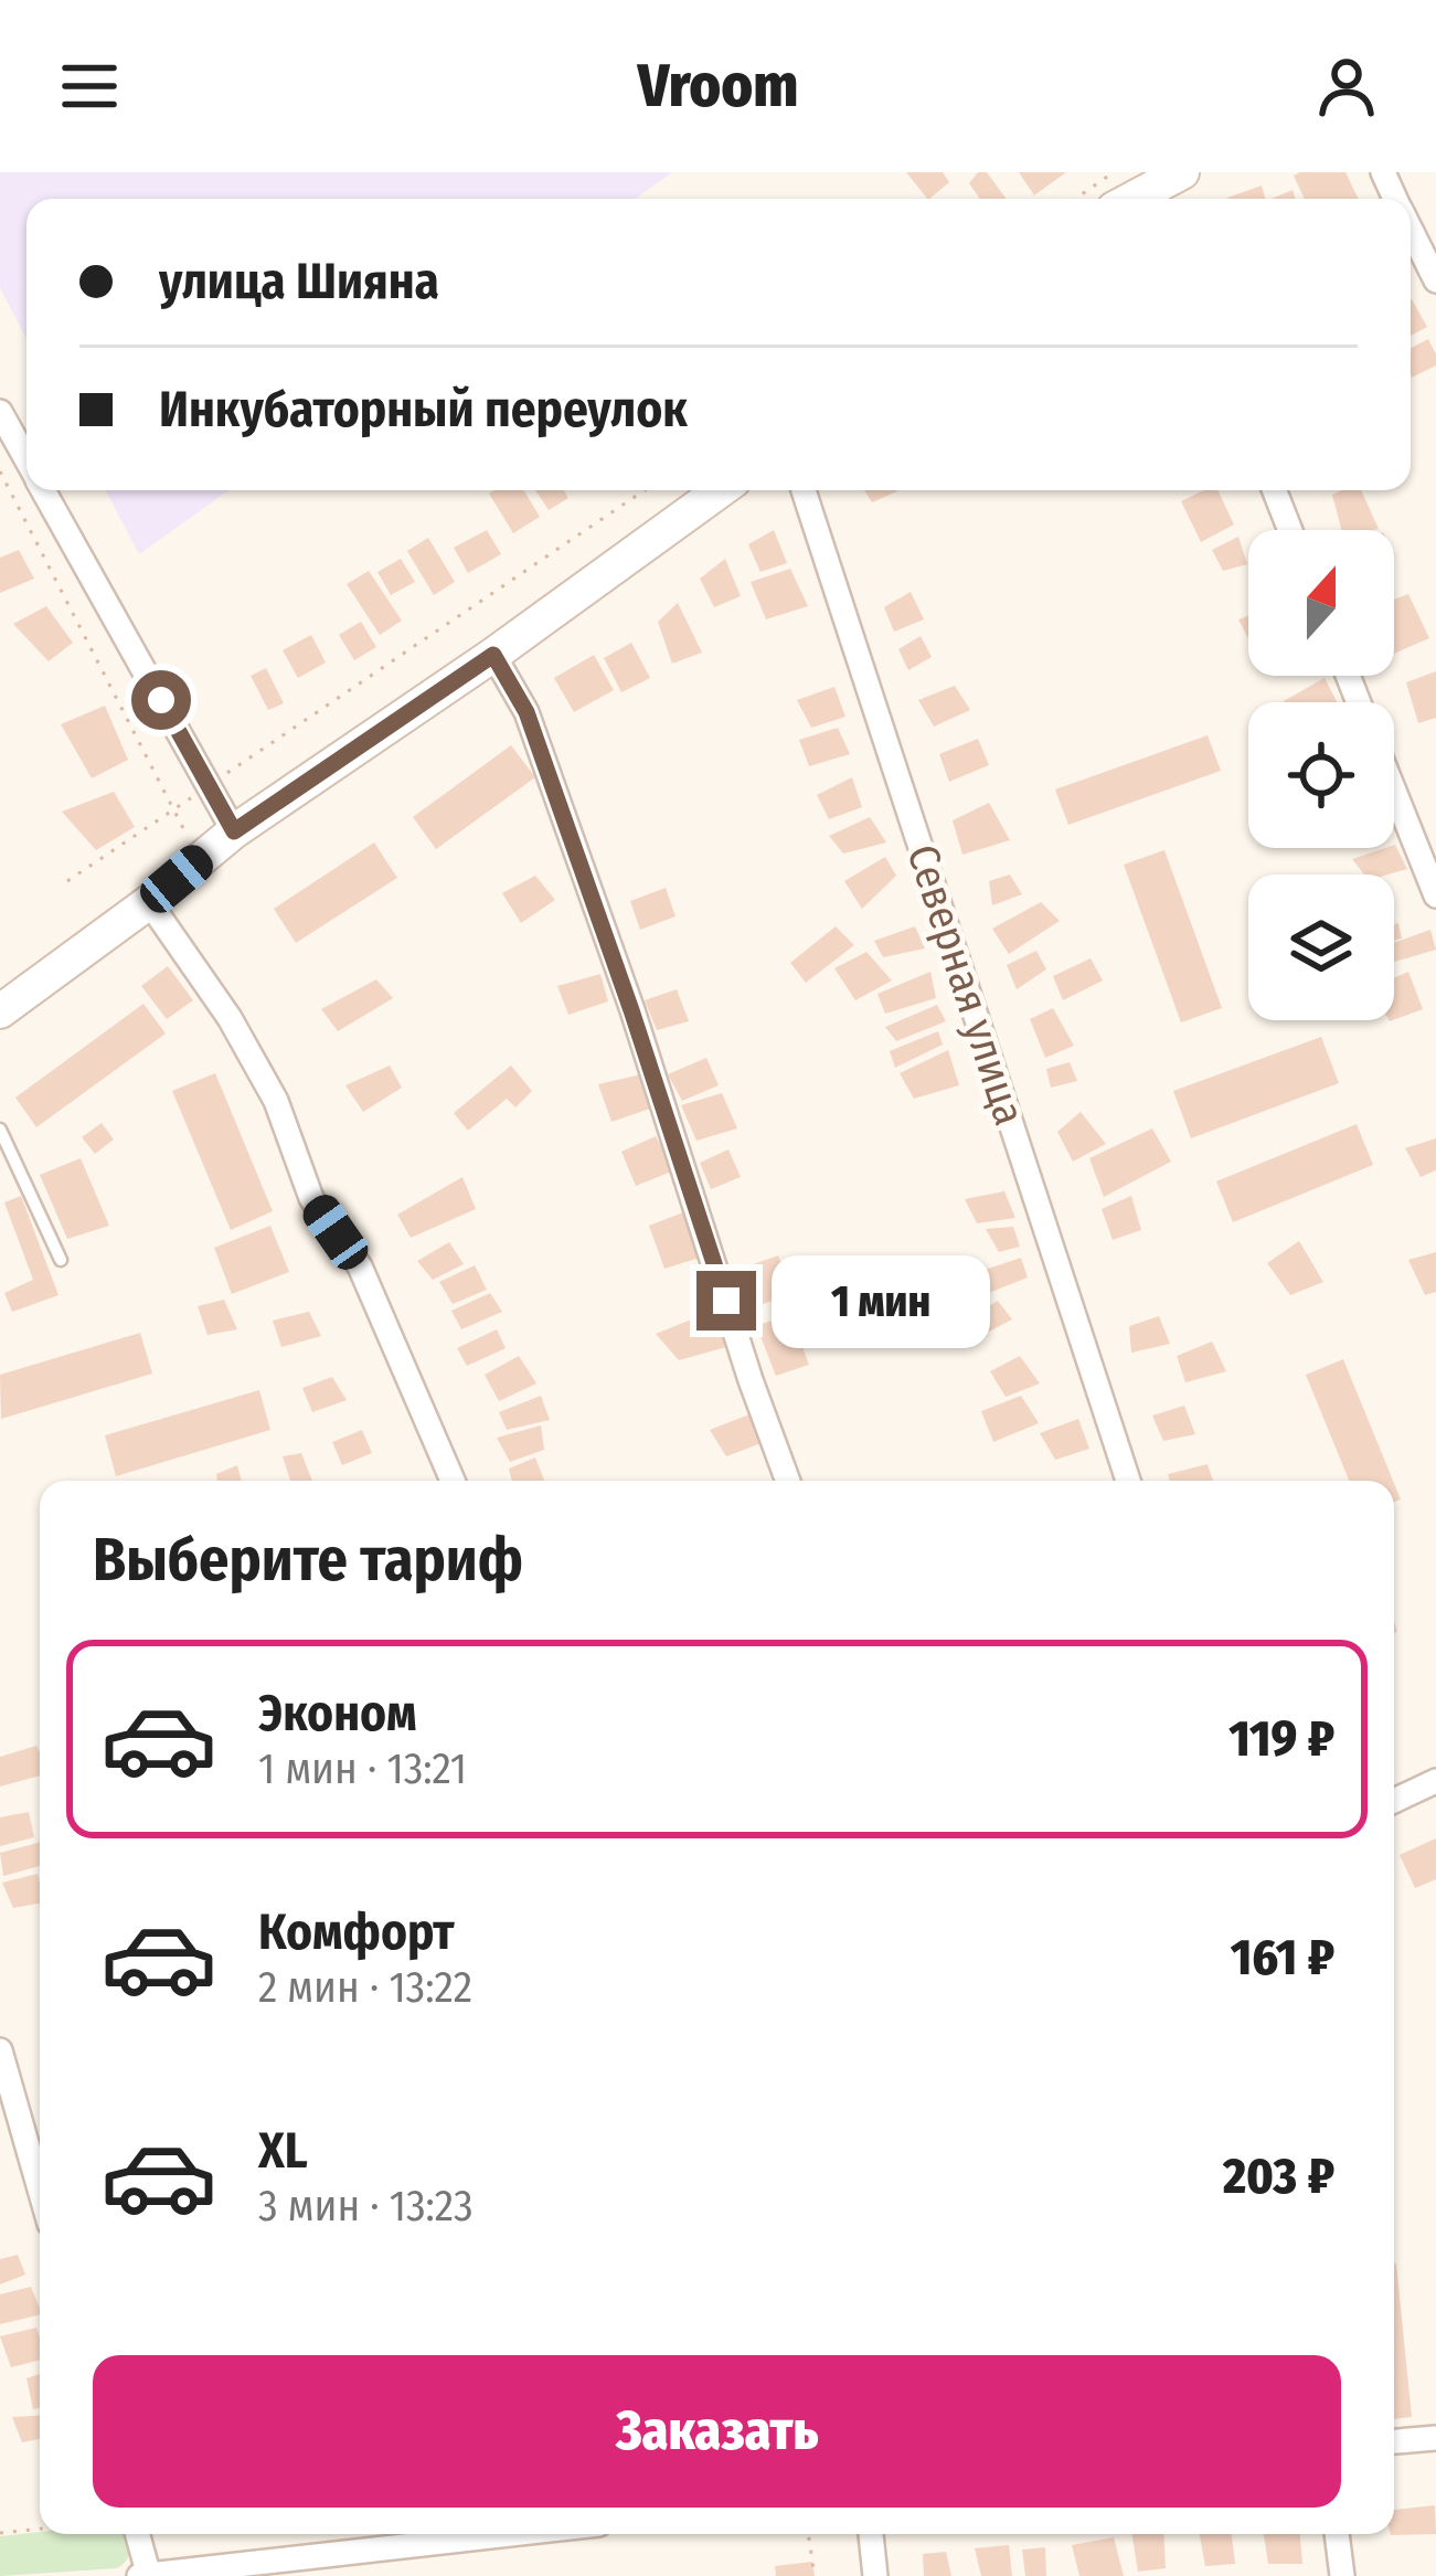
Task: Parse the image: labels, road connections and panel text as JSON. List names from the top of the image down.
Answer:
{
  "streets": {
    "street": ["Северная улица"]
  },
  "north": "top",
  "page": {
    "header": "Vroom",
    "banner": ["улица Шияна", "Инкубаторный переулок"],
    "bubble": "1 мин",
    "heading": "Выберите тариф",
    "list": [
      {
        "name": "Эконом",
        "note": "1 мин · 13:21",
        "value": "119 ₽"
      },
      {
        "name": "Комфорт",
        "note": "2 мин · 13:22",
        "value": "161 ₽"
      },
      {
        "name": "XL",
        "note": "3 мин · 13:23",
        "value": "203 ₽"
      }
    ],
    "buttons": "Заказать"
  }
}
